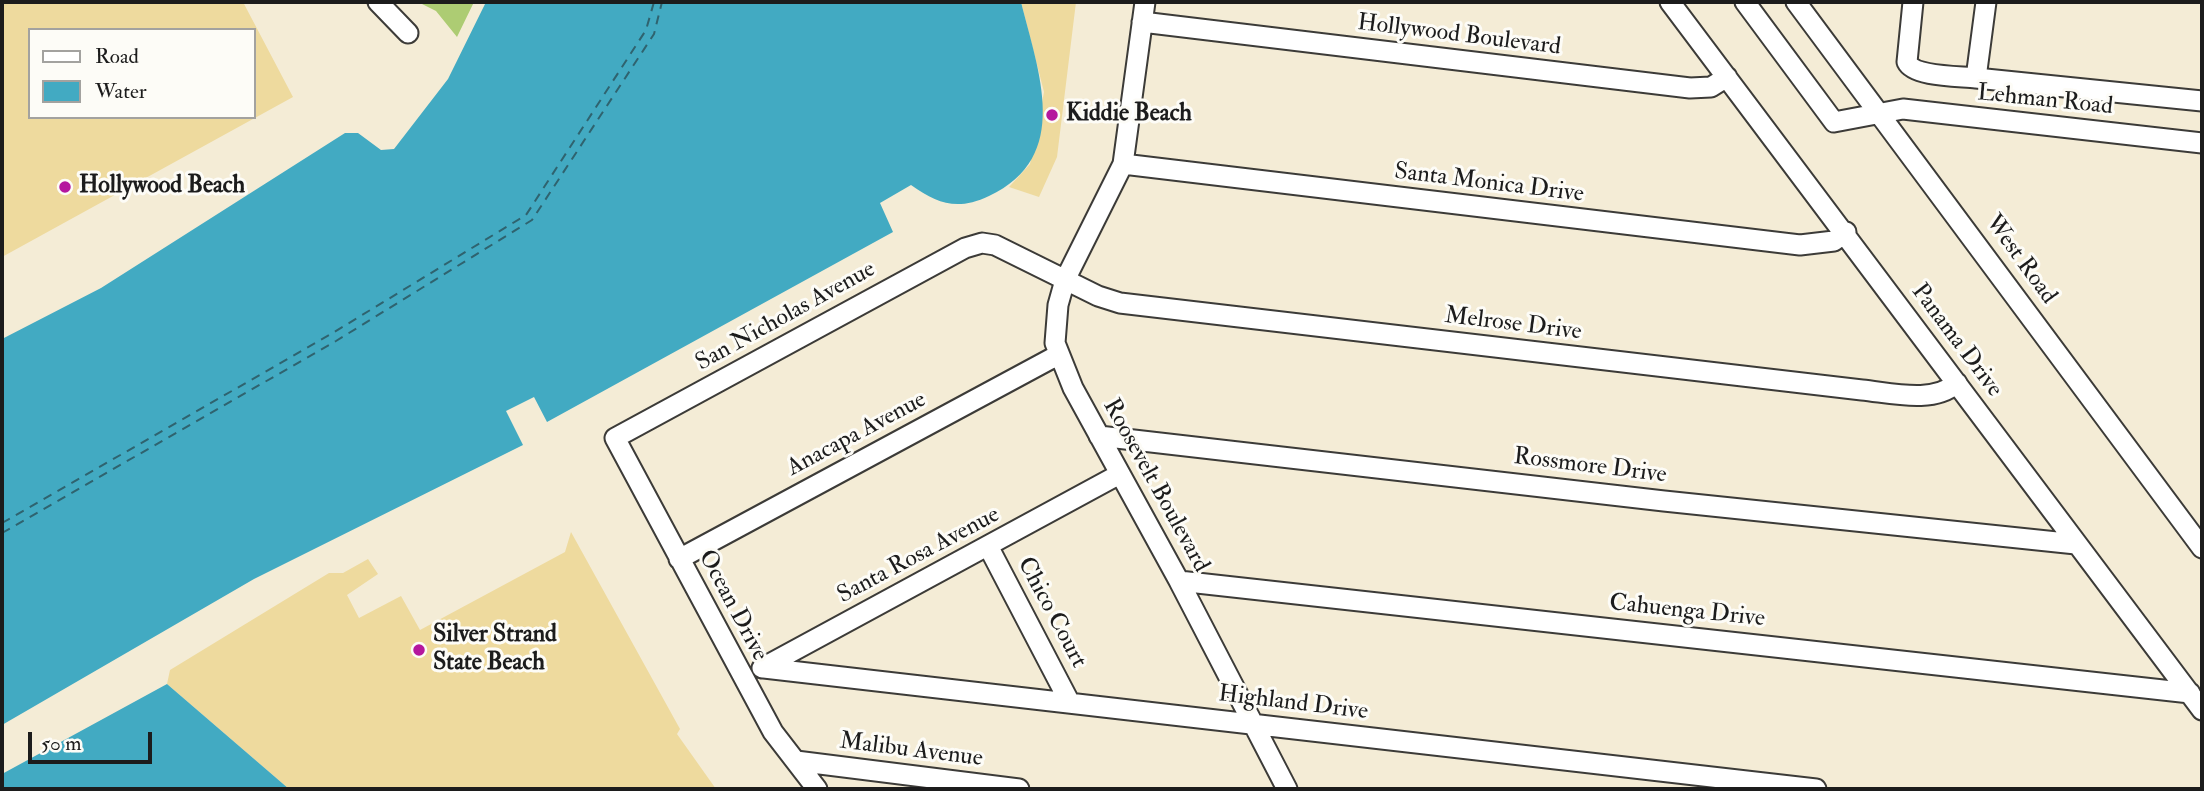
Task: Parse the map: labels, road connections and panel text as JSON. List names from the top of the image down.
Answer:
{
  "streets": {
    "street": [
      "Hollywood Boulevard",
      "Lehman Road",
      "Santa Monica Drive",
      "West Road",
      "San Nicholas Avenue",
      "Melrose Drive",
      "Panama Drive",
      "Anacapa Avenue",
      "Rossmore Drive",
      "Roosevelt Boulevard",
      "Santa Rosa Avenue",
      "Ocean Drive",
      "Cahuenga Drive",
      "Chico Court",
      "Highland Drive",
      "Malibu Avenue"
    ]
  },
  "crossings": [
    ["Hollywood Boulevard", "Panama Drive"],
    ["Hollywood Boulevard", "Roosevelt Boulevard"],
    ["Lehman Road", "West Road"],
    ["Santa Monica Drive", "Panama Drive"],
    ["Santa Monica Drive", "Roosevelt Boulevard"],
    ["San Nicholas Avenue", "Melrose Drive"],
    ["San Nicholas Avenue", "Roosevelt Boulevard"],
    ["San Nicholas Avenue", "Ocean Drive"],
    ["Melrose Drive", "Panama Drive"],
    ["Melrose Drive", "Roosevelt Boulevard"],
    ["Panama Drive", "Rossmore Drive"],
    ["Panama Drive", "Cahuenga Drive"],
    ["Anacapa Avenue", "Roosevelt Boulevard"],
    ["Anacapa Avenue", "Ocean Drive"],
    ["Rossmore Drive", "Roosevelt Boulevard"],
    ["Roosevelt Boulevard", "Santa Rosa Avenue"],
    ["Roosevelt Boulevard", "Cahuenga Drive"],
    ["Roosevelt Boulevard", "Highland Drive"],
    ["Santa Rosa Avenue", "Ocean Drive"],
    ["Santa Rosa Avenue", "Chico Court"],
    ["Santa Rosa Avenue", "Highland Drive"],
    ["Ocean Drive", "Malibu Avenue"],
    ["Chico Court", "Highland Drive"]
  ],
  "places": ["Kiddie Beach", "Hollywood Beach", "Silver Strand State Beach"],
  "legend": ["Road", "Water"],
  "scale_bar": "50 m"
}
